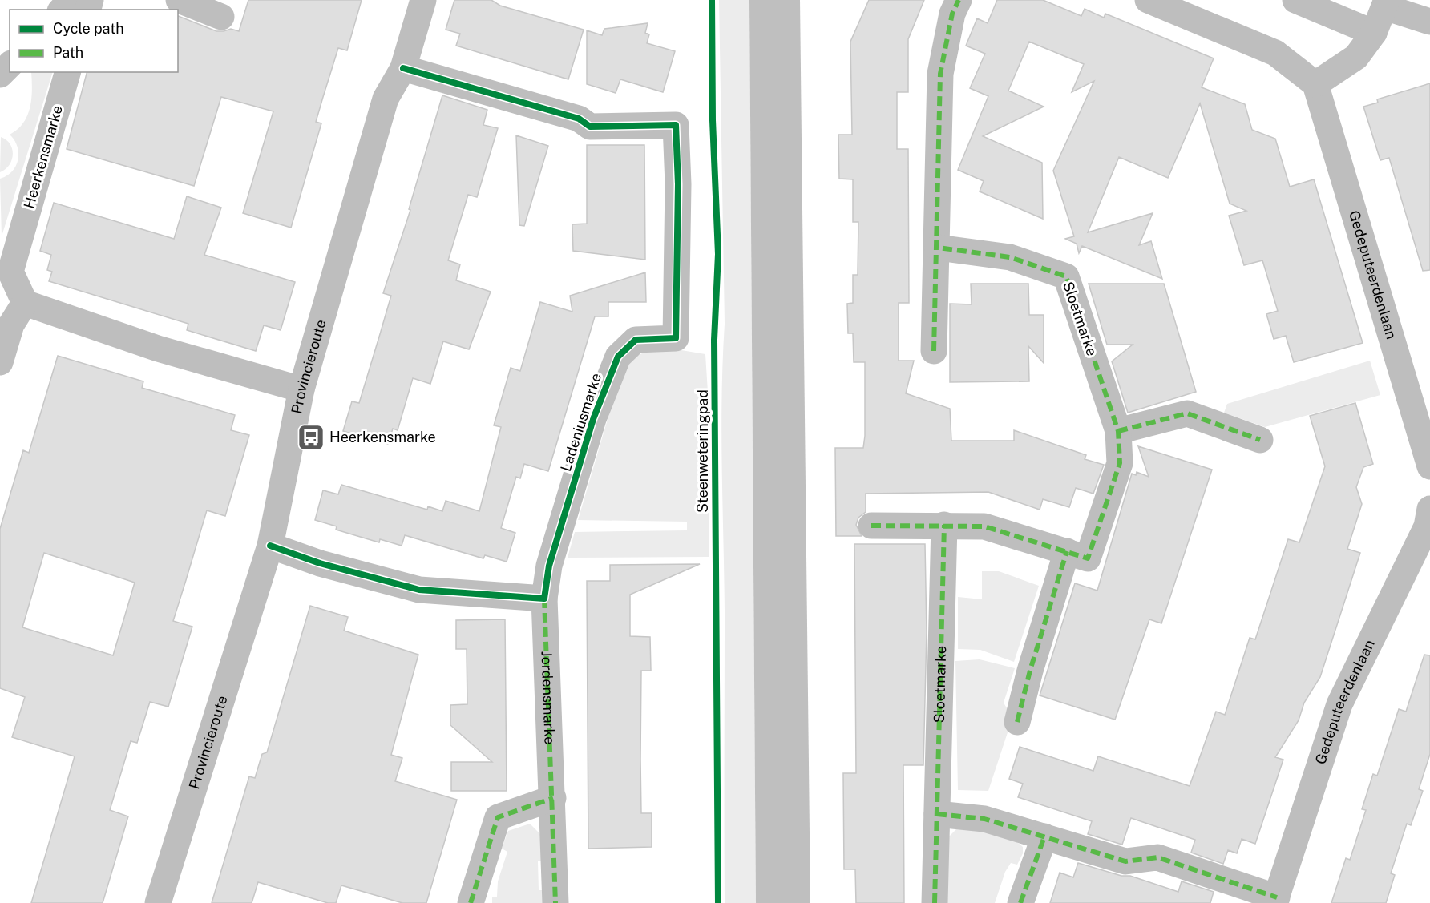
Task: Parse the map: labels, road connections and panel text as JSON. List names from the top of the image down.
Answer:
{
  "streets": {
    "street": [
      "Heerkensmarke",
      "Gedeputeerdenlaan",
      "Sloetmarke",
      "Provincieroute",
      "Ladeniusmarke",
      "Jordensmarke"
    ],
    "cycle path": ["Steenweteringpad"]
  },
  "crossings": [
    ["Provincieroute", "Ladeniusmarke"],
    ["Ladeniusmarke", "Jordensmarke"]
  ],
  "places": {
    "bus stop": ["Heerkensmarke"]
  },
  "legend": ["Cycle path", "Path"]
}
